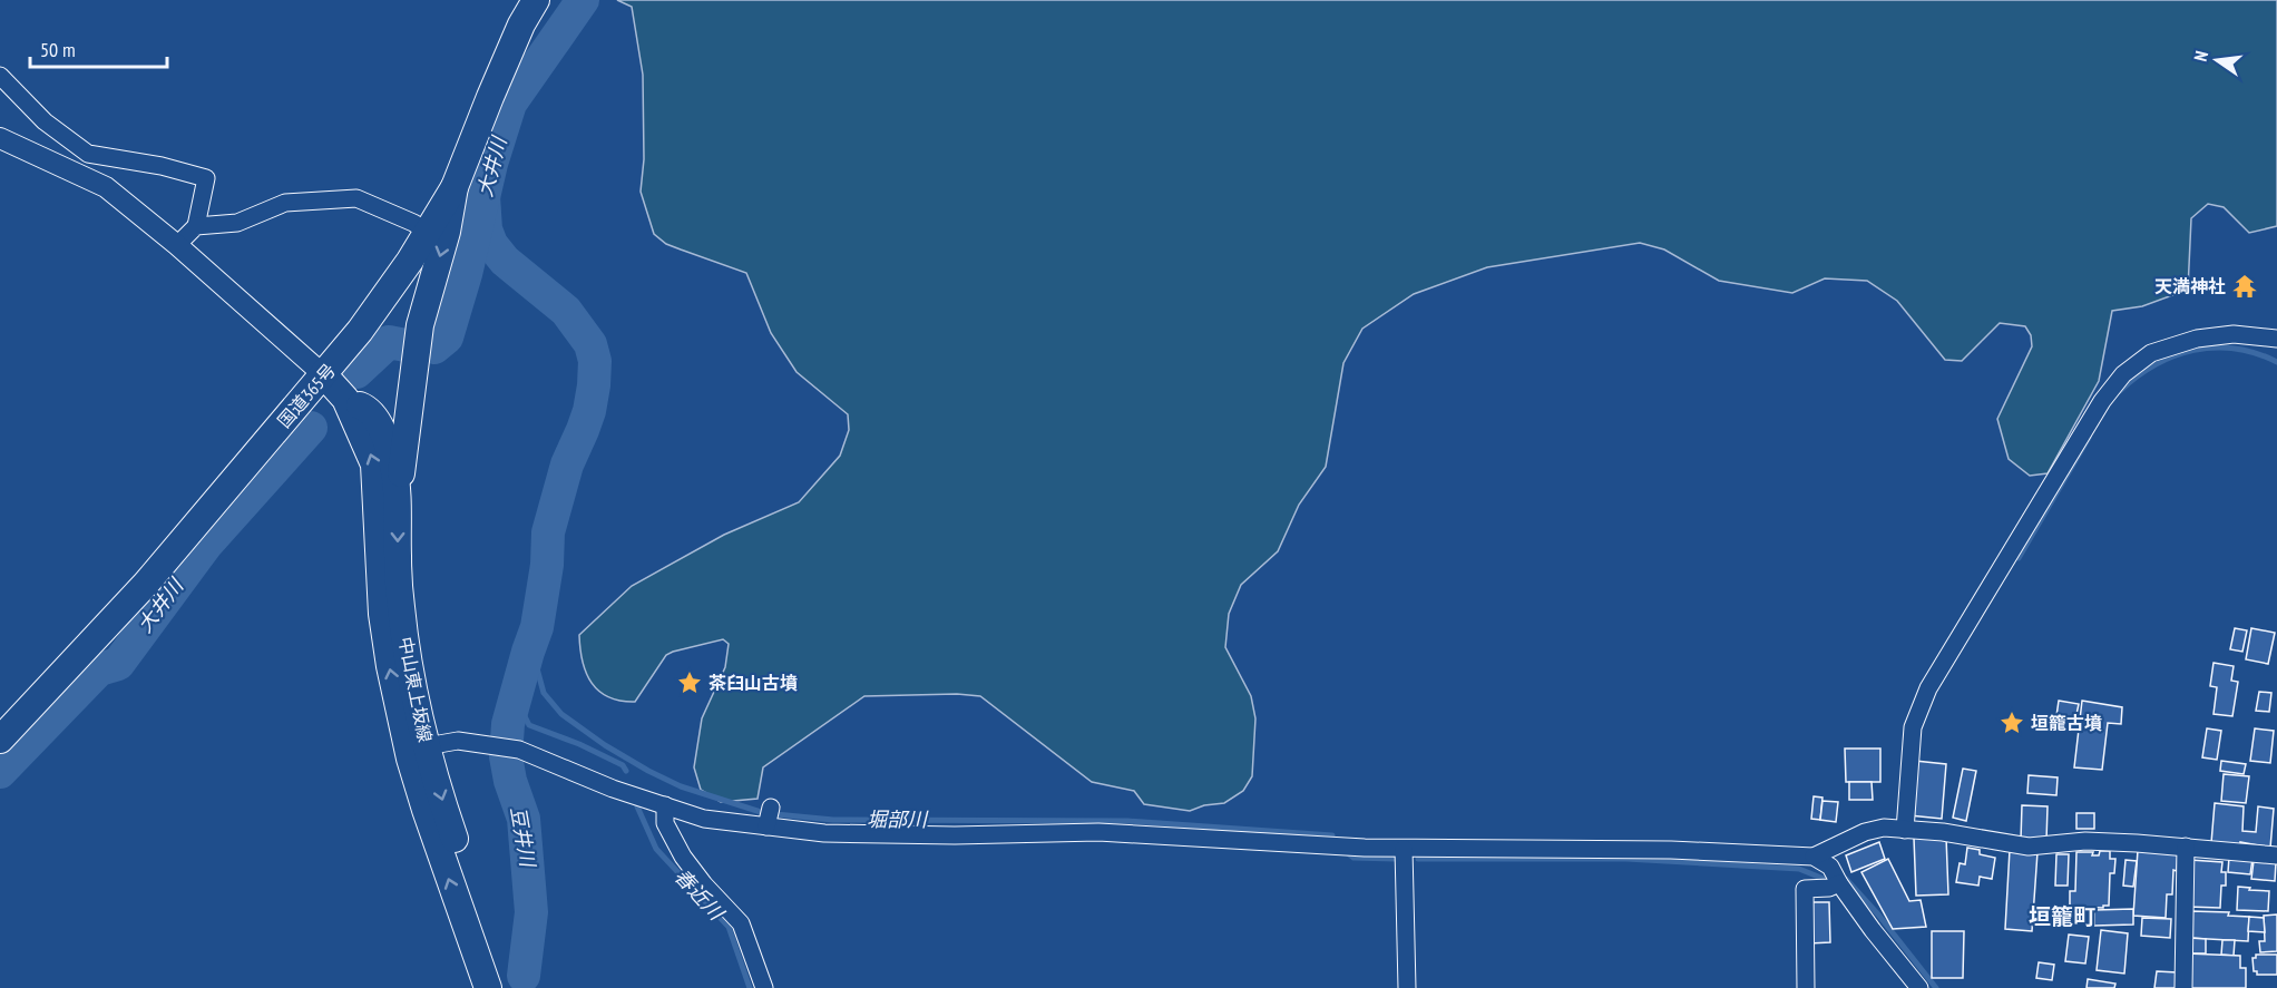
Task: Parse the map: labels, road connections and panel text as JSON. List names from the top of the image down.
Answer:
{
  "streets": {
    "main road": ["国道365号", "中山東上坂線"]
  },
  "crossings": [
    ["国道365号", "中山東上坂線"]
  ],
  "districts": ["垣籠町"],
  "water": [
    "大井川",
    "堀部川",
    "豆井川",
    "春近川"
  ],
  "places": {
    "temple": ["天満神社"],
    "place": ["茶臼山古墳", "垣籠古墳"]
  },
  "scale_bar": "50 m",
  "north": "left"
}
